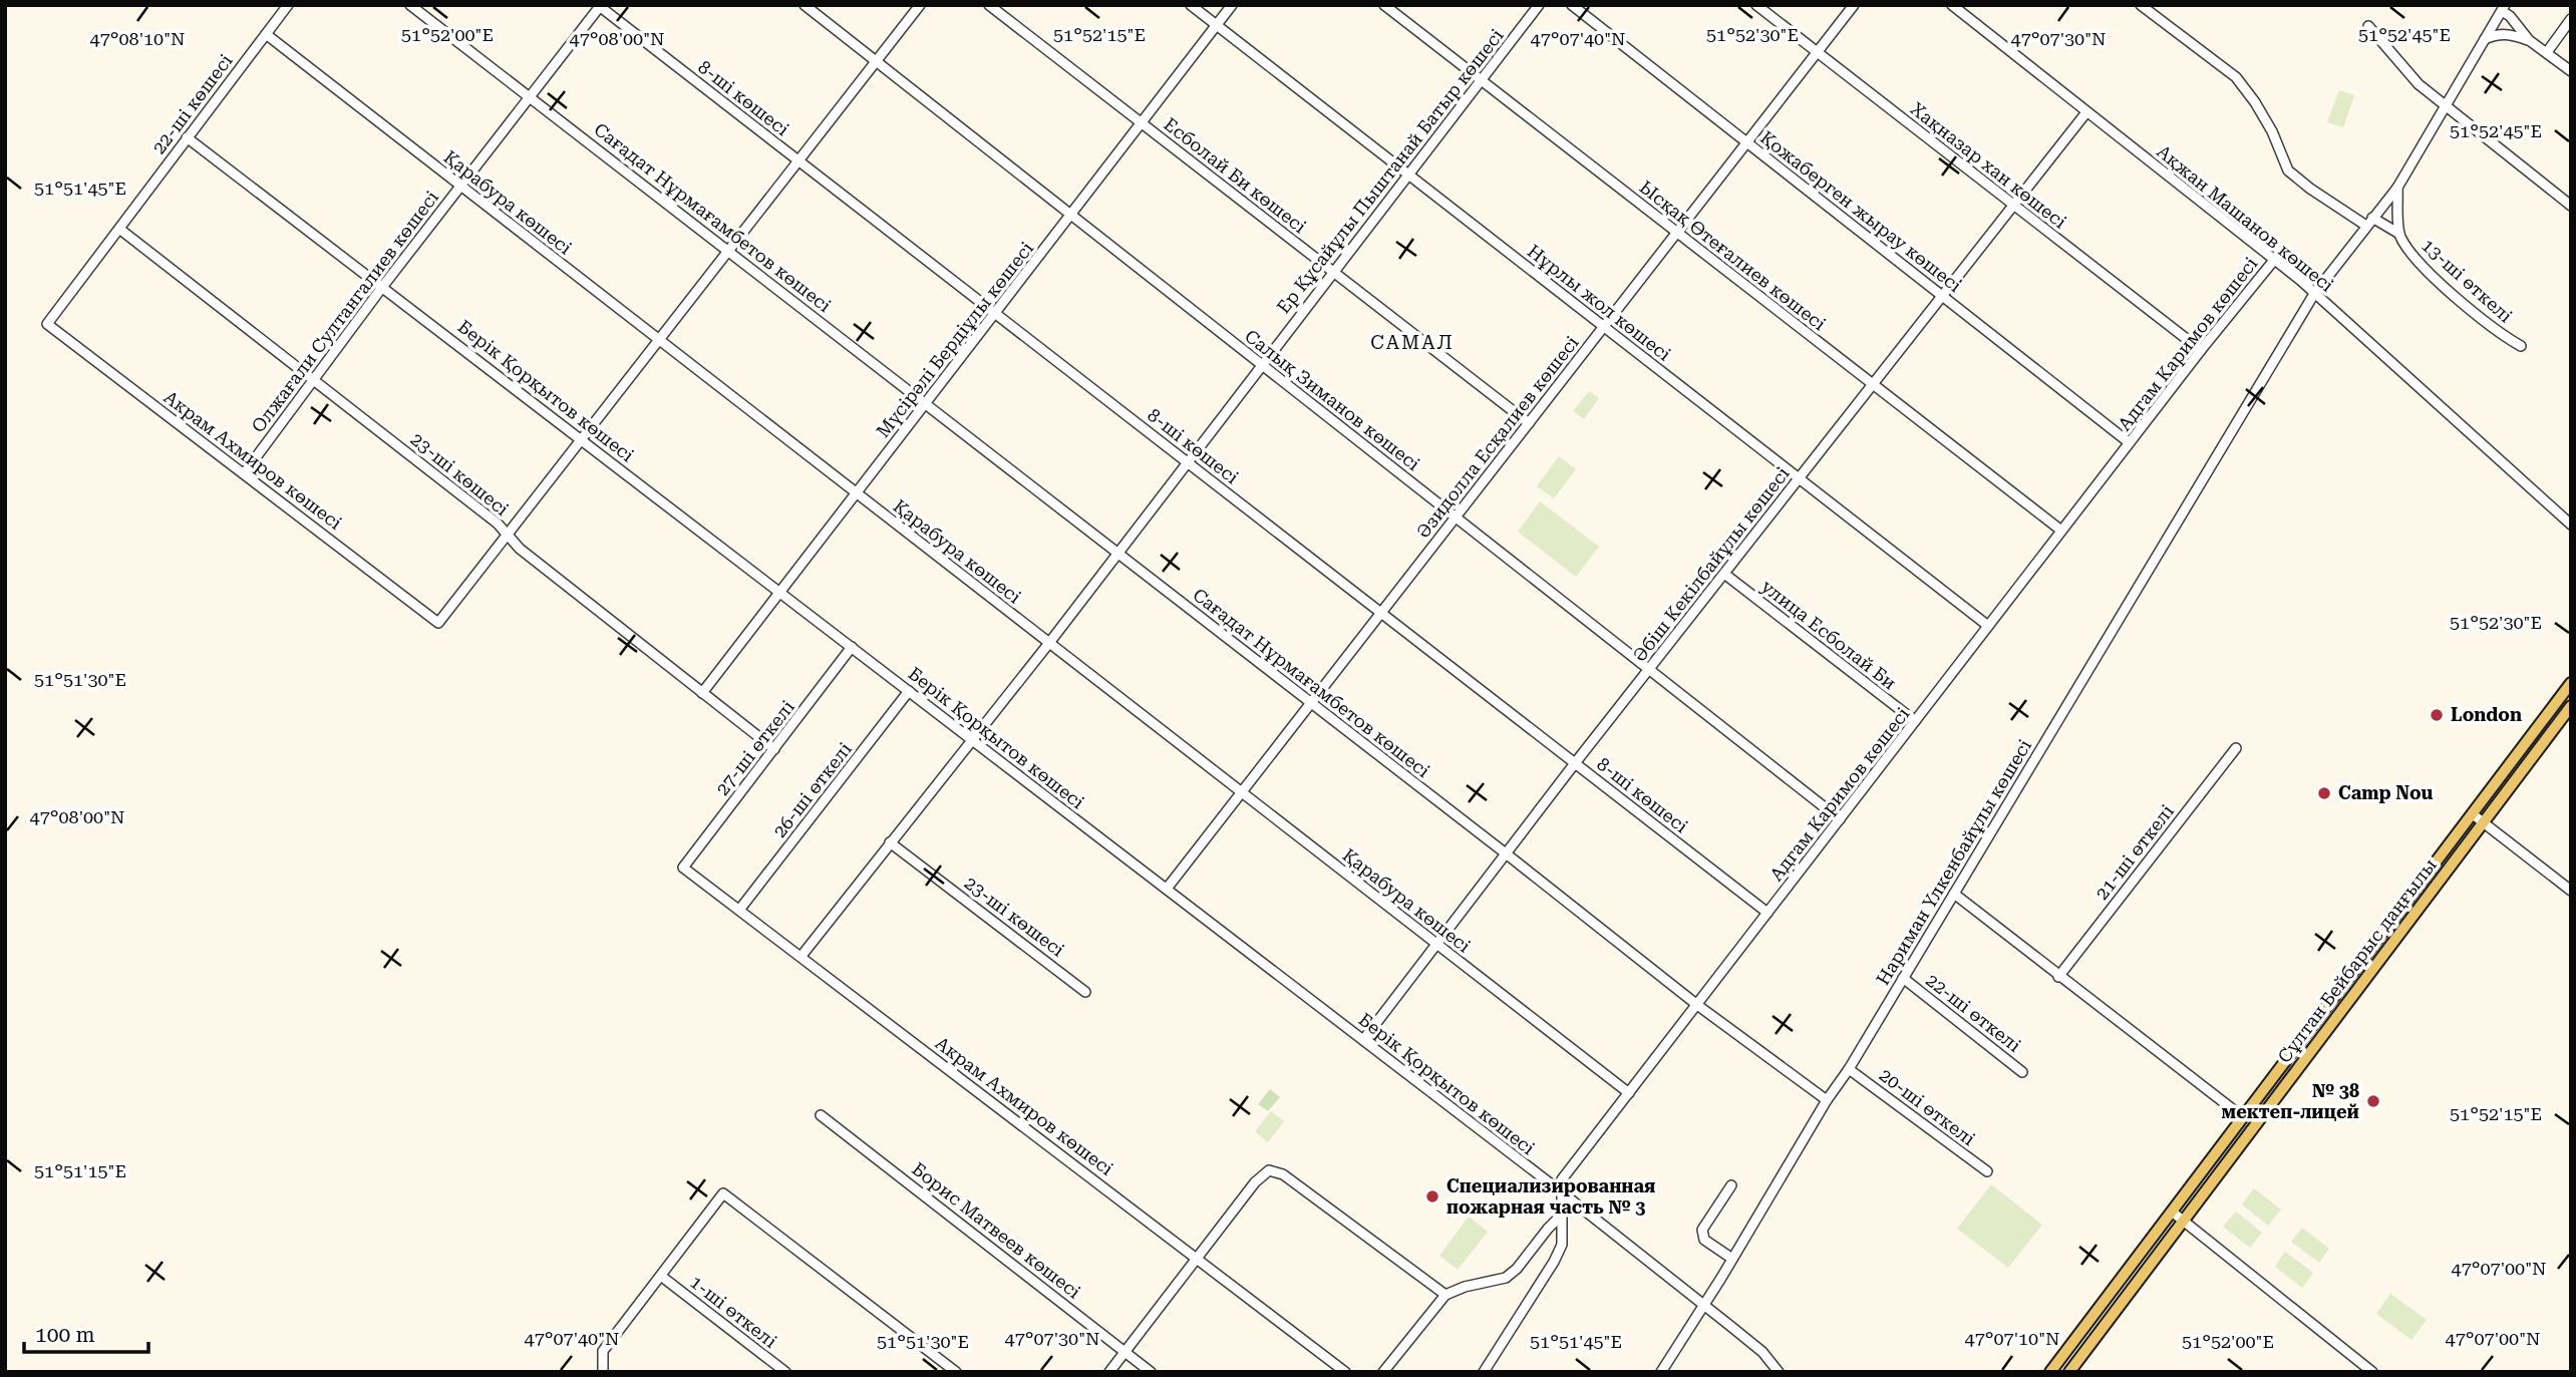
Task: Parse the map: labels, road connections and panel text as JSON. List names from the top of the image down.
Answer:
{
  "streets": {
    "main road": ["Сұлтан Бейбарыс даңғылы"],
    "street": [
      "8-шi көшесi",
      "22-ші көшесі",
      "Хақназар хан көшесі",
      "Ер Құсайұлы Пыштанай Батыр көшесі",
      "Есболай Би көшесі",
      "Қарабура көшесі",
      "Қожаберген жырау көшесі",
      "Сағадат Нұрмағамбетов көшесі",
      "Ақжан Машанов көшесі",
      "Ысқақ Өтеғалиев көшесі",
      "13-ші өткелі",
      "Нұрлы жол көшесі",
      "Олжағали Султангалиев көшесі",
      "Мүсірәлі Бердіұлы көшесі",
      "Адгам Каримов көшесі",
      "Берік Қорқытов көшесі",
      "Салық Зиманов көшесі",
      "Әзидолла Есқалиев көшесі",
      "Акрам Ахмиров көшесі",
      "23-шi көшесi",
      "Әбіш Кекілбайұлы көшесі",
      "улица Есболай Би",
      "27-ші өткелі",
      "26-ші өткелі",
      "21-ші өткелі",
      "Нариман Үлкенбайұлы көшесі",
      "22-ші өткелі",
      "20-ші өткелі",
      "Борис Матвеев көшесі",
      "1-ші өткелі"
    ]
  },
  "crossings": [
    ["8-шi көшесi", "Ер Құсайұлы Пыштанай Батыр көшесі"],
    ["8-шi көшесi", "Олжағали Султангалиев көшесі"],
    ["8-шi көшесi", "Мүсірәлі Бердіұлы көшесі"],
    ["8-шi көшесi", "Адгам Каримов көшесі"],
    ["8-шi көшесi", "Әзидолла Есқалиев көшесі"],
    ["8-шi көшесi", "Әбіш Кекілбайұлы көшесі"],
    ["22-ші көшесі", "Қарабура көшесі"],
    ["22-ші көшесі", "Берік Қорқытов көшесі"],
    ["22-ші көшесі", "Акрам Ахмиров көшесі"],
    ["22-ші көшесі", "23-шi көшесi"],
    ["Хақназар хан көшесі", "Адгам Каримов көшесі"],
    ["Хақназар хан көшесі", "Әзидолла Есқалиев көшесі"],
    ["Хақназар хан көшесі", "Әбіш Кекілбайұлы көшесі"],
    ["Ер Құсайұлы Пыштанай Батыр көшесі", "Есболай Би көшесі"],
    ["Ер Құсайұлы Пыштанай Батыр көшесі", "Қарабура көшесі"],
    ["Ер Құсайұлы Пыштанай Батыр көшесі", "Сағадат Нұрмағамбетов көшесі"],
    ["Ер Құсайұлы Пыштанай Батыр көшесі", "Ысқақ Өтеғалиев көшесі"],
    ["Ер Құсайұлы Пыштанай Батыр көшесі", "Нұрлы жол көшесі"],
    ["Ер Құсайұлы Пыштанай Батыр көшесі", "Берік Қорқытов көшесі"],
    ["Ер Құсайұлы Пыштанай Батыр көшесі", "Салық Зиманов көшесі"],
    ["Ер Құсайұлы Пыштанай Батыр көшесі", "Акрам Ахмиров көшесі"],
    ["Ер Құсайұлы Пыштанай Батыр көшесі", "23-шi көшесi"],
    ["Есболай Би көшесі", "Мүсірәлі Бердіұлы көшесі"],
    ["Есболай Би көшесі", "Әзидолла Есқалиев көшесі"],
    ["Қарабура көшесі", "Олжағали Султангалиев көшесі"],
    ["Қарабура көшесі", "Мүсірәлі Бердіұлы көшесі"],
    ["Қарабура көшесі", "Адгам Каримов көшесі"],
    ["Қарабура көшесі", "Әзидолла Есқалиев көшесі"],
    ["Қарабура көшесі", "Әбіш Кекілбайұлы көшесі"],
    ["Қожаберген жырау көшесі", "Адгам Каримов көшесі"],
    ["Қожаберген жырау көшесі", "Әзидолла Есқалиев көшесі"],
    ["Қожаберген жырау көшесі", "Әбіш Кекілбайұлы көшесі"],
    ["Сағадат Нұрмағамбетов көшесі", "Олжағали Султангалиев көшесі"],
    ["Сағадат Нұрмағамбетов көшесі", "Мүсірәлі Бердіұлы көшесі"],
    ["Сағадат Нұрмағамбетов көшесі", "Адгам Каримов көшесі"],
    ["Сағадат Нұрмағамбетов көшесі", "Әзидолла Есқалиев көшесі"],
    ["Сағадат Нұрмағамбетов көшесі", "Әбіш Кекілбайұлы көшесі"],
    ["Сағадат Нұрмағамбетов көшесі", "Нариман Үлкенбайұлы көшесі"],
    ["Ақжан Машанов көшесі", "Адгам Каримов көшесі"],
    ["Ақжан Машанов көшесі", "Әбіш Кекілбайұлы көшесі"],
    ["Ақжан Машанов көшесі", "Нариман Үлкенбайұлы көшесі"],
    ["Ысқақ Өтеғалиев көшесі", "Адгам Каримов көшесі"],
    ["Ысқақ Өтеғалиев көшесі", "Әзидолла Есқалиев көшесі"],
    ["Ысқақ Өтеғалиев көшесі", "Әбіш Кекілбайұлы көшесі"],
    ["13-ші өткелі", "Нариман Үлкенбайұлы көшесі"],
    ["Нұрлы жол көшесі", "Мүсірәлі Бердіұлы көшесі"],
    ["Нұрлы жол көшесі", "Адгам Каримов көшесі"],
    ["Нұрлы жол көшесі", "Әзидолла Есқалиев көшесі"],
    ["Нұрлы жол көшесі", "Әбіш Кекілбайұлы көшесі"],
    ["Олжағали Султангалиев көшесі", "Берік Қорқытов көшесі"],
    ["Олжағали Султангалиев көшесі", "Акрам Ахмиров көшесі"],
    ["Олжағали Султангалиев көшесі", "23-шi көшесi"],
    ["Мүсірәлі Бердіұлы көшесі", "Берік Қорқытов көшесі"],
    ["Мүсірәлі Бердіұлы көшесі", "Салық Зиманов көшесі"],
    ["Мүсірәлі Бердіұлы көшесі", "23-шi көшесi"],
    ["Адгам Каримов көшесі", "Берік Қорқытов көшесі"],
    ["Адгам Каримов көшесі", "Салық Зиманов көшесі"],
    ["Адгам Каримов көшесі", "улица Есболай Би"],
    ["Берік Қорқытов көшесі", "Әзидолла Есқалиев көшесі"],
    ["Берік Қорқытов көшесі", "Әбіш Кекілбайұлы көшесі"],
    ["Берік Қорқытов көшесі", "27-ші өткелі"],
    ["Берік Қорқытов көшесі", "26-ші өткелі"],
    ["Берік Қорқытов көшесі", "Нариман Үлкенбайұлы көшесі"],
    ["Салық Зиманов көшесі", "Әзидолла Есқалиев көшесі"],
    ["Салық Зиманов көшесі", "Әбіш Кекілбайұлы көшесі"],
    ["Акрам Ахмиров көшесі", "23-шi көшесi"],
    ["Акрам Ахмиров көшесі", "27-ші өткелі"],
    ["Акрам Ахмиров көшесі", "26-ші өткелі"],
    ["23-шi көшесi", "27-ші өткелі"],
    ["Әбіш Кекілбайұлы көшесі", "улица Есболай Би"],
    ["Нариман Үлкенбайұлы көшесі", "22-ші өткелі"],
    ["Нариман Үлкенбайұлы көшесі", "20-ші өткелі"]
  ],
  "districts": ["САМАЛ"],
  "places": [
    "London",
    "Camp Nou",
    "№ 38 мектеп-лицей",
    "Специализированная пожарная часть № 3"
  ],
  "scale_bar": "100 m",
  "coordinates": [
    "51°52'45\"E",
    "51°52'00\"E",
    "51°52'15\"E",
    "51°52'30\"E",
    "47°08'00\"N",
    "47°08'10\"N",
    "47°07'40\"N",
    "47°07'30\"N",
    "51°51'45\"E",
    "51°51'30\"E",
    "51°51'15\"E",
    "47°07'00\"N",
    "47°07'10\"N"
  ]
}
